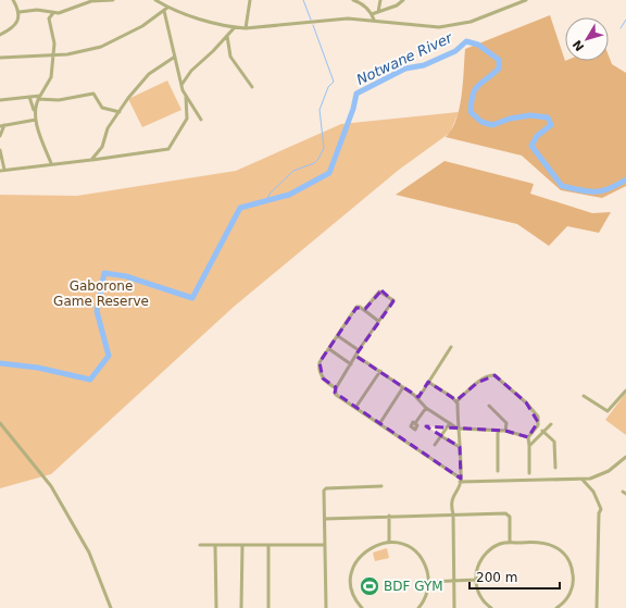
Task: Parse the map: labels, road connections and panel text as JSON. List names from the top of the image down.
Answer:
{
  "water": ["Notwane River"],
  "parks": ["Gaborone Game Reserve"],
  "places": {
    "sports": ["BDF GYM"]
  },
  "scale_bar": "200 m",
  "north": "bottom left"
}
